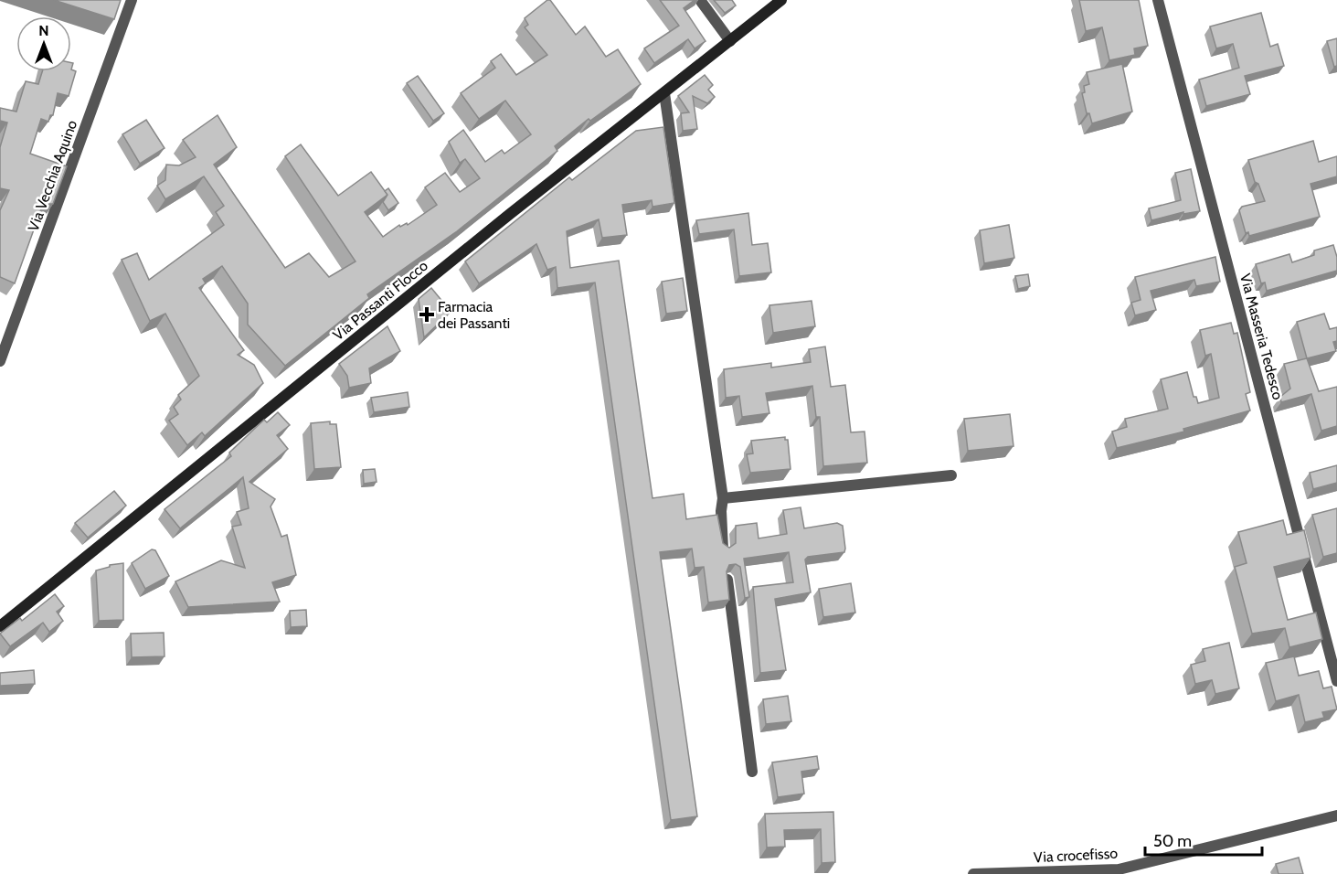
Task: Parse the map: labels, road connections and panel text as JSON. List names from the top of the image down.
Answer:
{
  "streets": {
    "main road": ["Via Passanti Flocco"],
    "street": ["Via Vecchia Aquino", "Via Masseria Tedesco", "Via crocefisso"]
  },
  "places": {
    "health": ["Farmacia dei Passanti"]
  },
  "scale_bar": "50 m",
  "north": "top"
}
